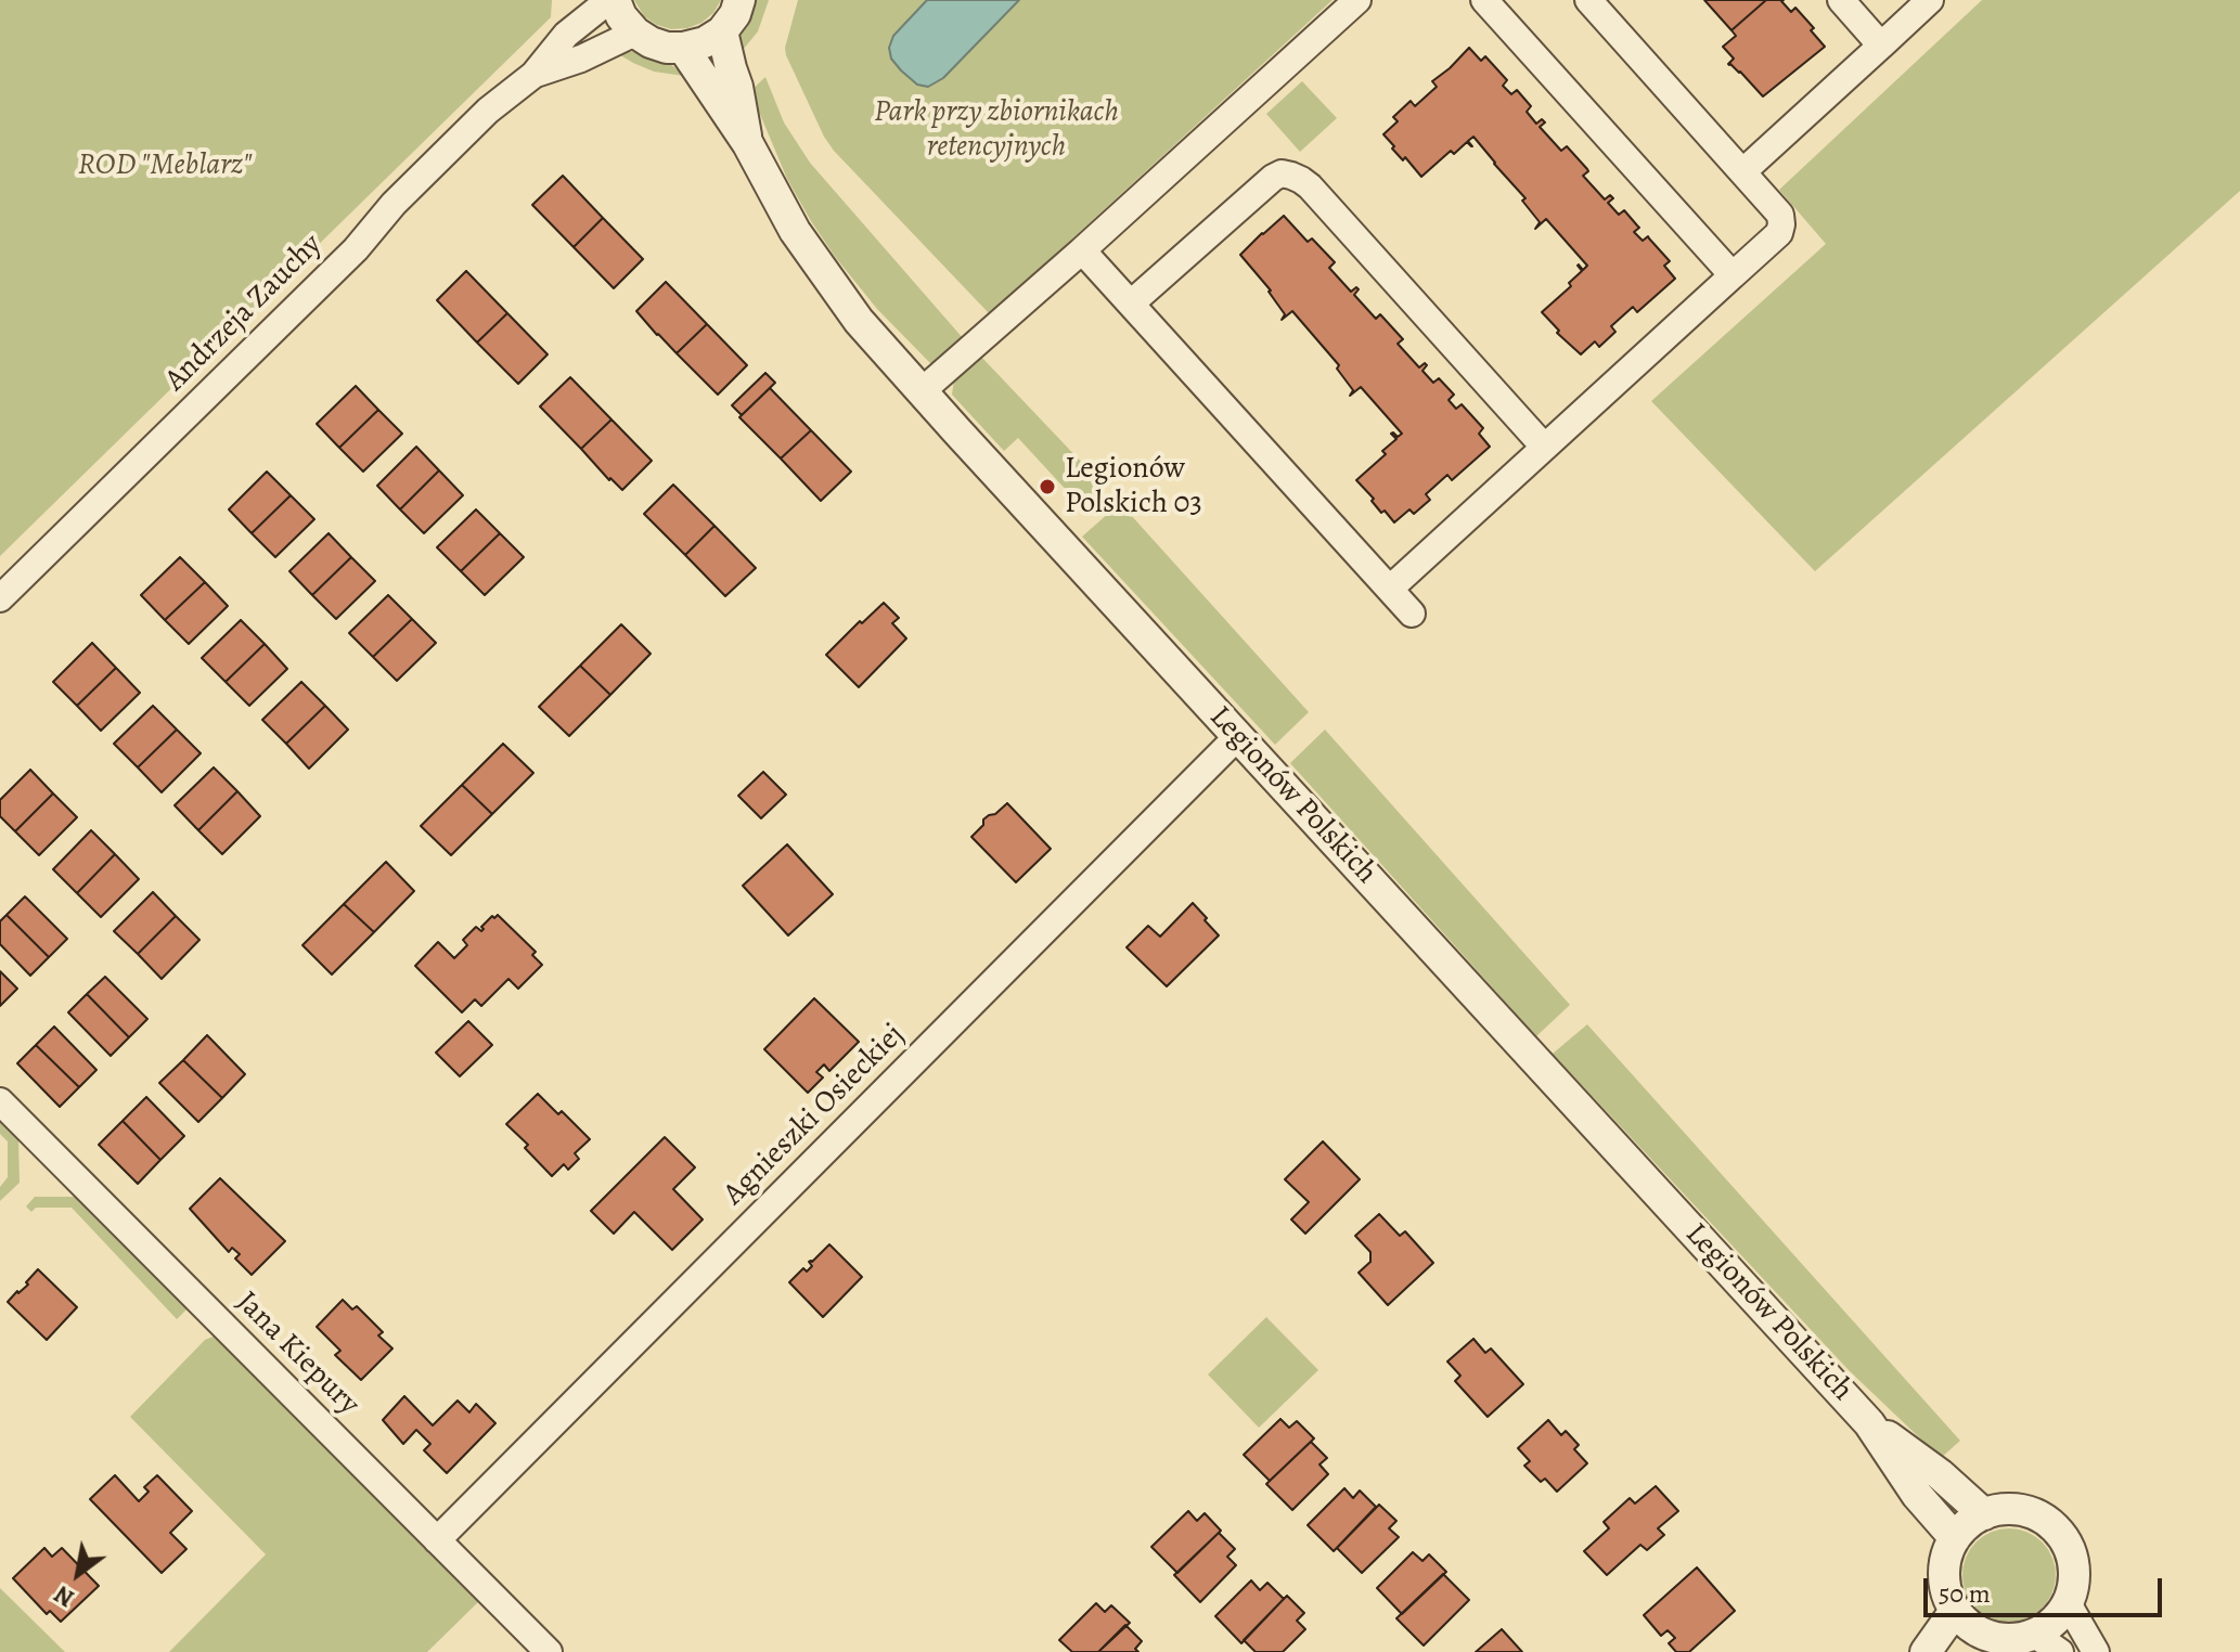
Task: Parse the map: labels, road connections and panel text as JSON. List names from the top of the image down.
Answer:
{
  "streets": {
    "street": [
      "Andrzeja Zauchy",
      "Legionów Polskich",
      "Agnieszki Osieckiej",
      "Jana Kiepury"
    ]
  },
  "crossings": [
    ["Legionów Polskich", "Agnieszki Osieckiej"],
    ["Agnieszki Osieckiej", "Jana Kiepury"]
  ],
  "parks": ["Park przy zbiornikach retencyjnych", "ROD \"Meblarz\""],
  "places": ["Legionów Polskich 03"],
  "scale_bar": "50 m",
  "north": "bottom left"
}
